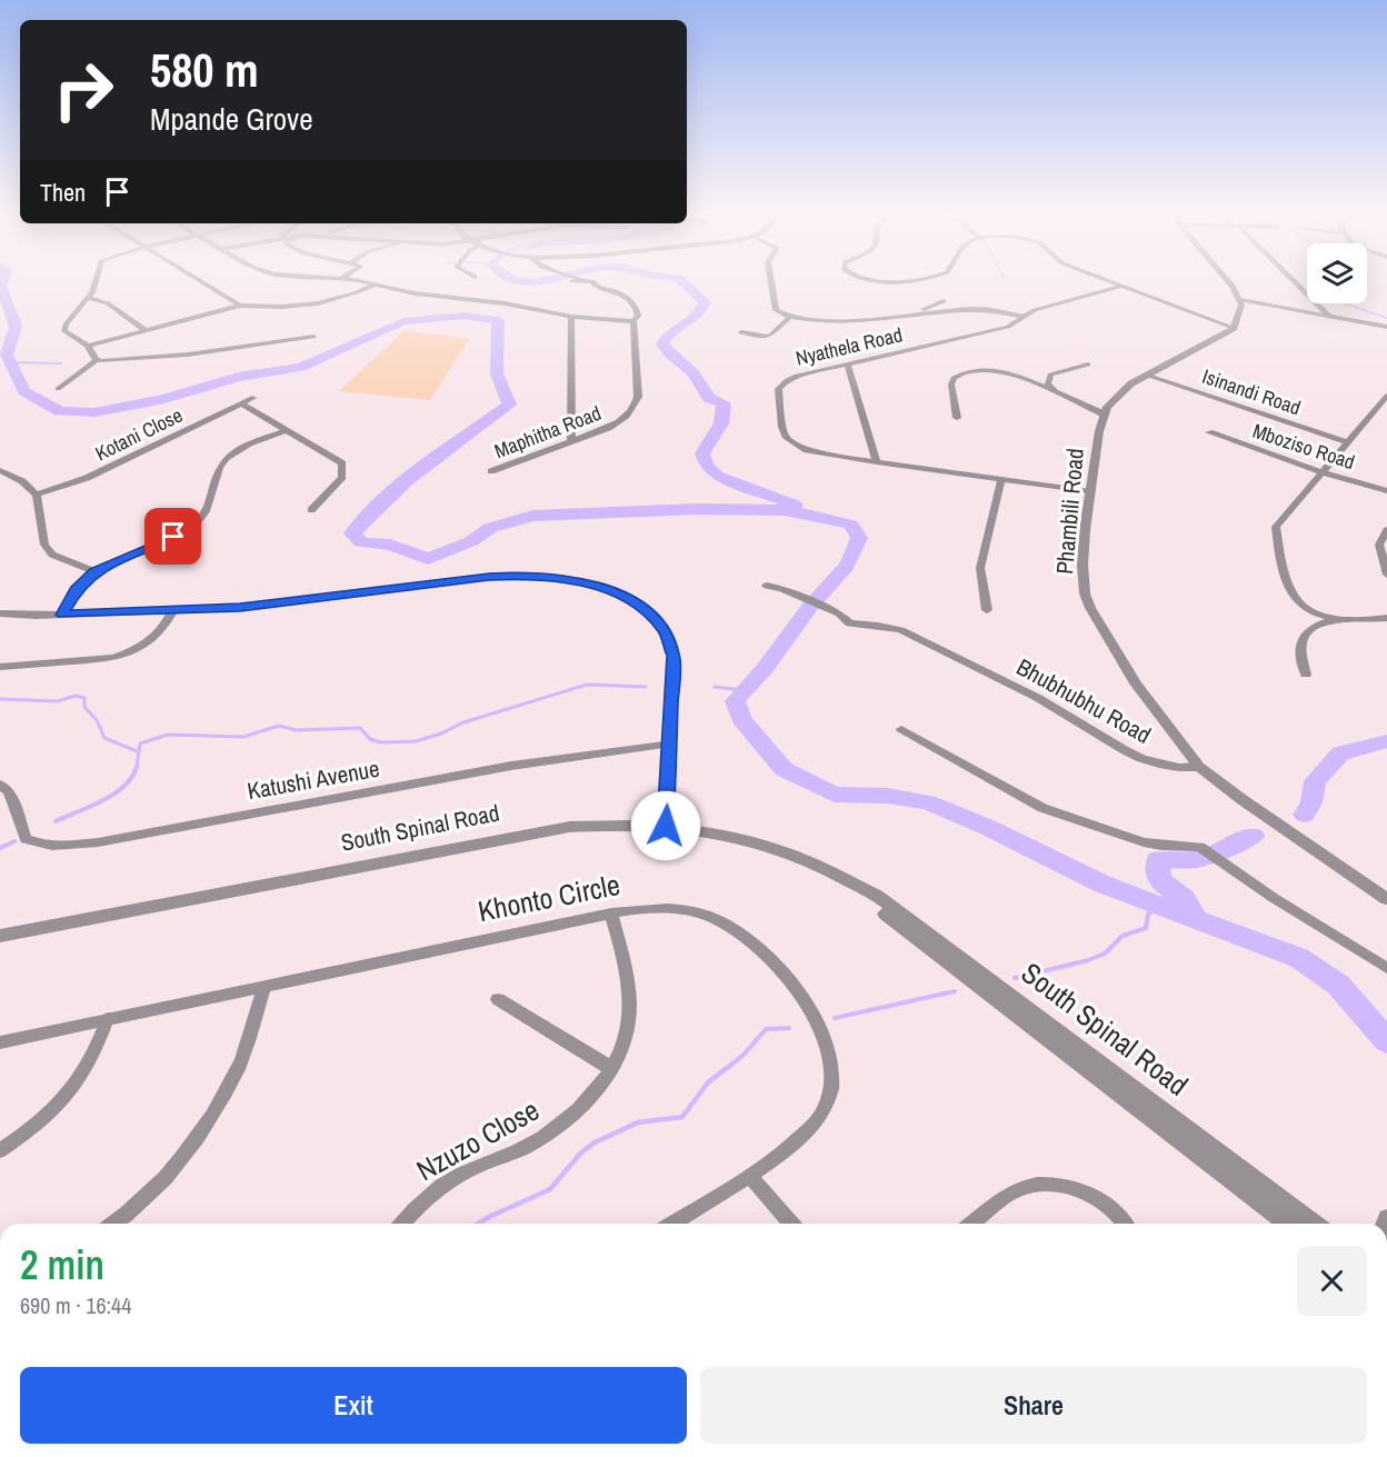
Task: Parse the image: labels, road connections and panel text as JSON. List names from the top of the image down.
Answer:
{
  "streets": {
    "street": [
      "Nyathela Road",
      "Isinandi Road",
      "Maphitha Road",
      "Kotani Close",
      "Mboziso Road",
      "Phambili Road",
      "Bhubhubhu Road",
      "Katushi Avenue",
      "South Spinal Road",
      "Khonto Circle",
      "Nzuzo Close"
    ]
  },
  "crossings": [
    ["Nyathela Road", "Phambili Road"],
    ["Isinandi Road", "Phambili Road"],
    ["Phambili Road", "Bhubhubhu Road"],
    ["Khonto Circle", "Nzuzo Close"]
  ],
  "page": {
    "turn": ["580 m", "Mpande Grove"],
    "then": "Then",
    "heading": ["2 min", "690 m · 16:44"],
    "buttons": ["Exit", "Share"]
  }
}
